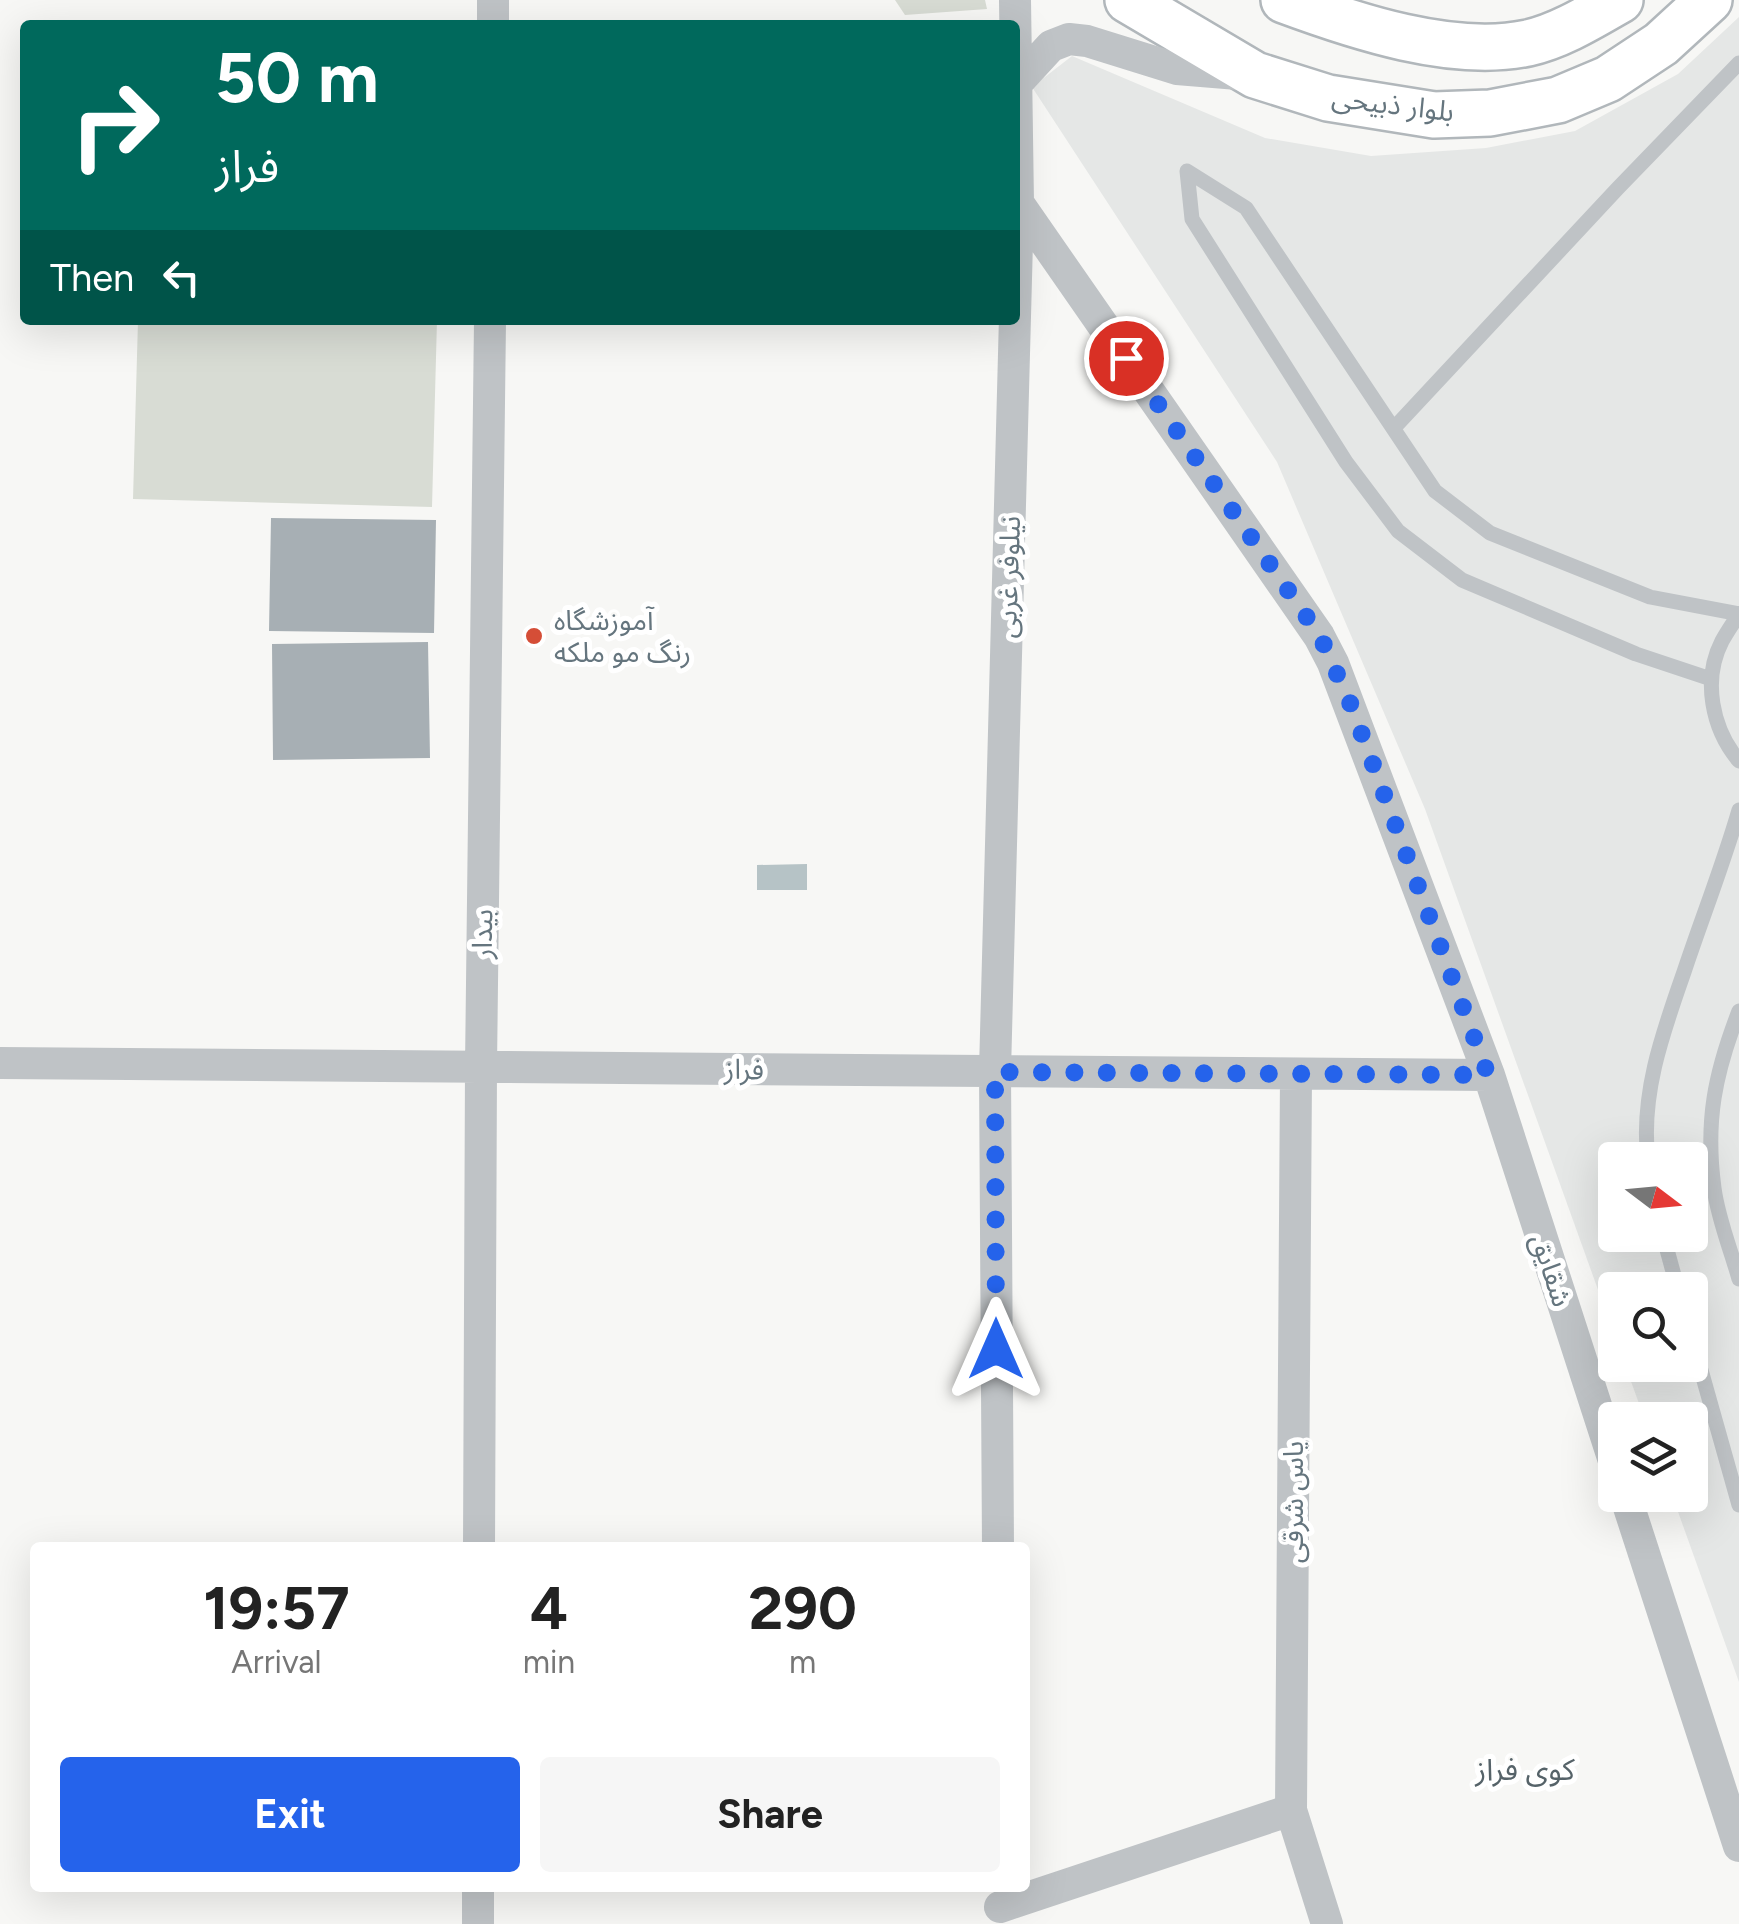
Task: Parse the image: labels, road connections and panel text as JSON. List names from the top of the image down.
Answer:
{
  "streets": {
    "main road": ["بلوار ذبیحی"],
    "street": [
      "نیلوفر غربی",
      "بیدار",
      "فراز",
      "شقایق",
      "یاس شرقی"
    ]
  },
  "crossings": [
    ["نیلوفر غربی", "فراز"],
    ["بیدار", "فراز"],
    ["فراز", "شقایق"],
    ["فراز", "یاس شرقی"]
  ],
  "districts": ["کوی فراز"],
  "places": ["آموزشگاه رنگ مو ملکه"],
  "north": "right",
  "page": {
    "turn": ["50 m", "فراز"],
    "then": "Then",
    "eta": [
      "19:57",
      "Arrival",
      "4",
      "min",
      "290",
      "m"
    ],
    "buttons": ["Exit", "Share"]
  }
}
